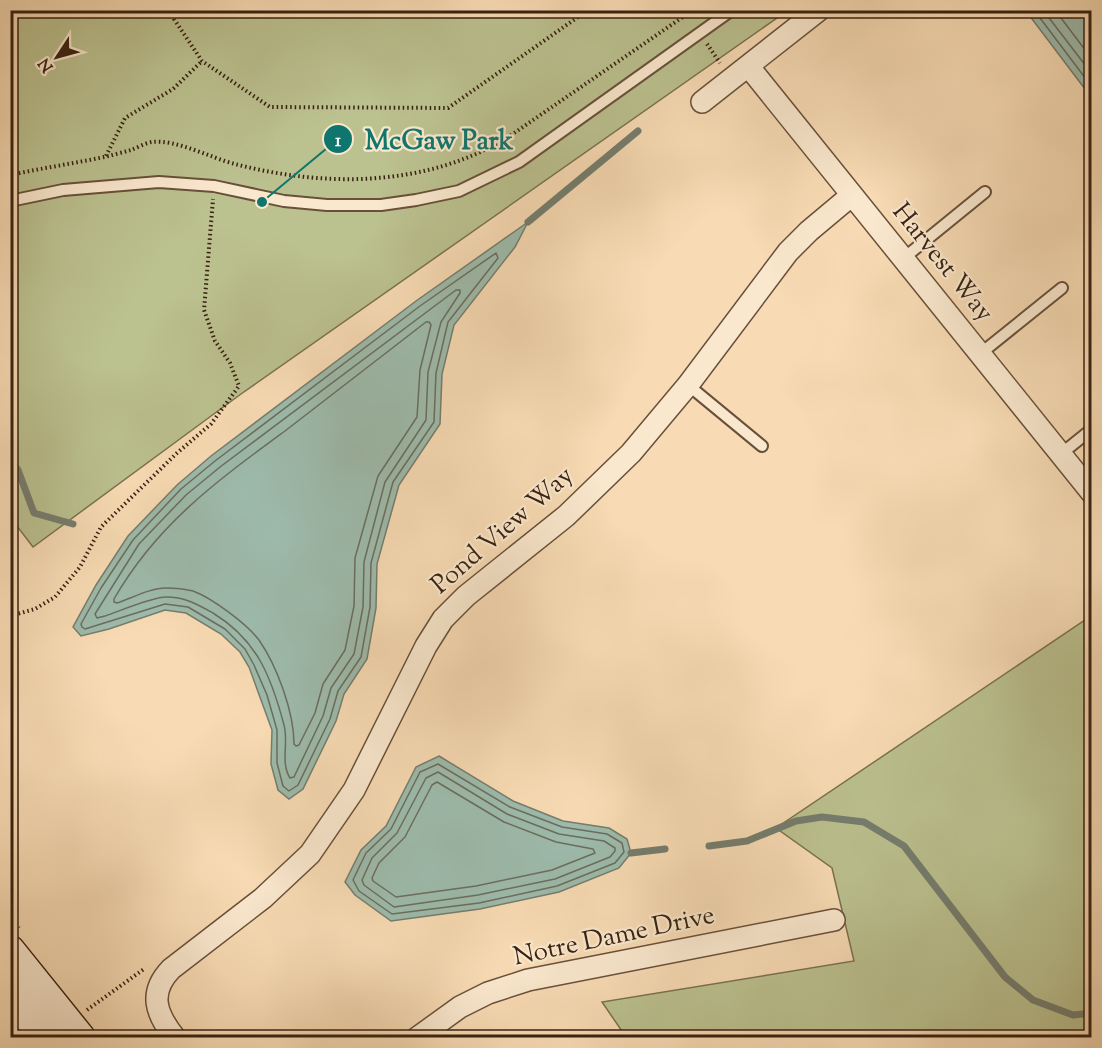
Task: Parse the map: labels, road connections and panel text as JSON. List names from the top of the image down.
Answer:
{
  "streets": {
    "street": ["Harvest Way", "Pond View Way", "Notre Dame Drive"]
  },
  "crossings": [
    ["Harvest Way", "Pond View Way"]
  ],
  "places": ["McGaw Park"],
  "north": "bottom left"
}
